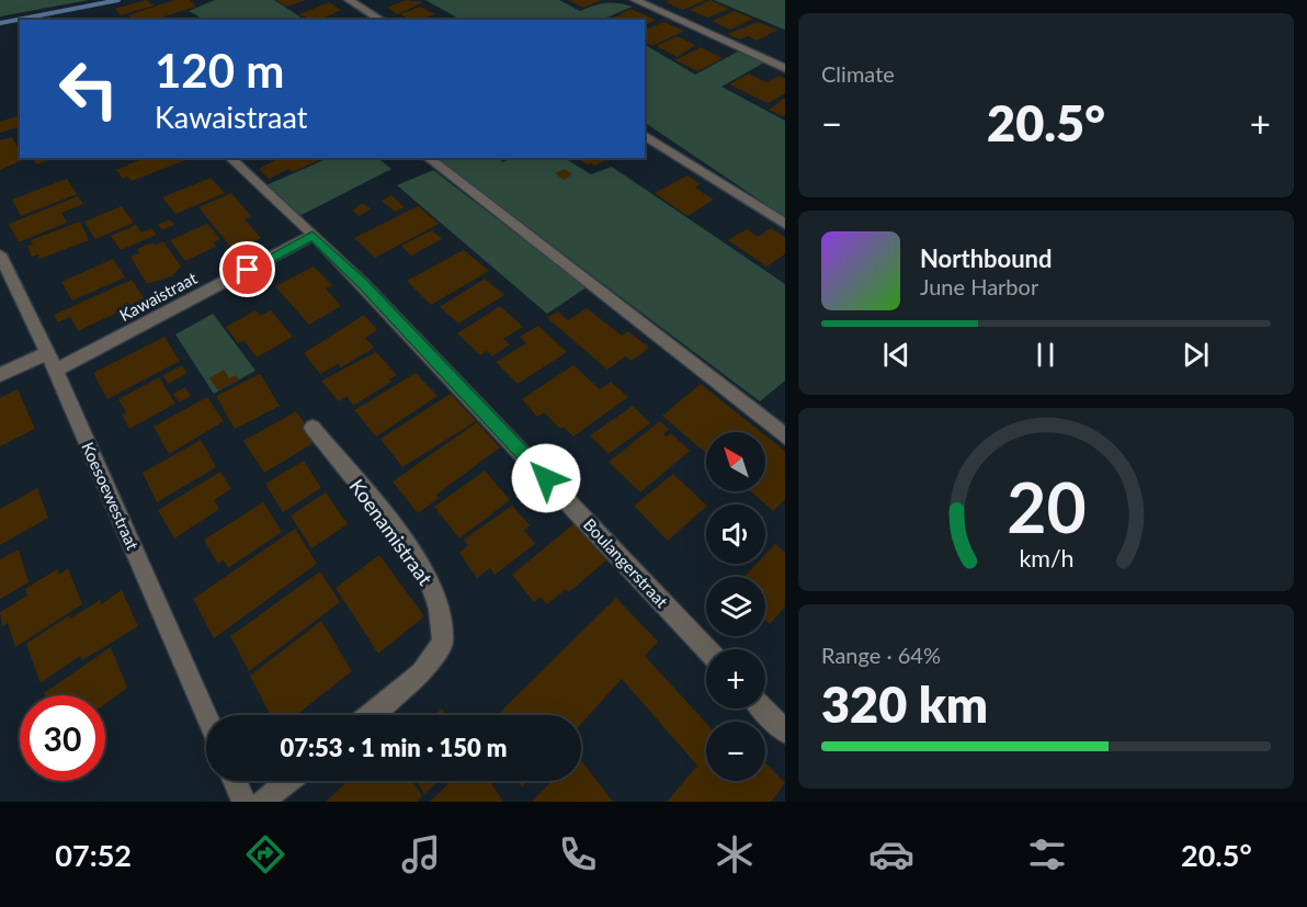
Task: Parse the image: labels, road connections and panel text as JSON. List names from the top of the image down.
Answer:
{
  "streets": {
    "street": [
      "Kawaistraat",
      "Koesoewestraat",
      "Koenamistraat",
      "Boulangerstraat"
    ]
  },
  "crossings": [
    ["Kawaistraat", "Koesoewestraat"],
    ["Kawaistraat", "Boulangerstraat"]
  ],
  "north": "top left",
  "page": {
    "tile": [
      "Climate",
      ["Range · 64%", "320 km"]
    ],
    "turn": ["120 m", "Kawaistraat"],
    "heat": ["−", "20.5°", "+"],
    "song": ["Northbound", "June Harbor"],
    "map_buttons": ["+", "−"],
    "limit": "30",
    "trip": "07:53 · 1 min · 150 m",
    "tabs": ["07:52", "20.5°"],
    "gauge": ["20", "km/h"]
  }
}
